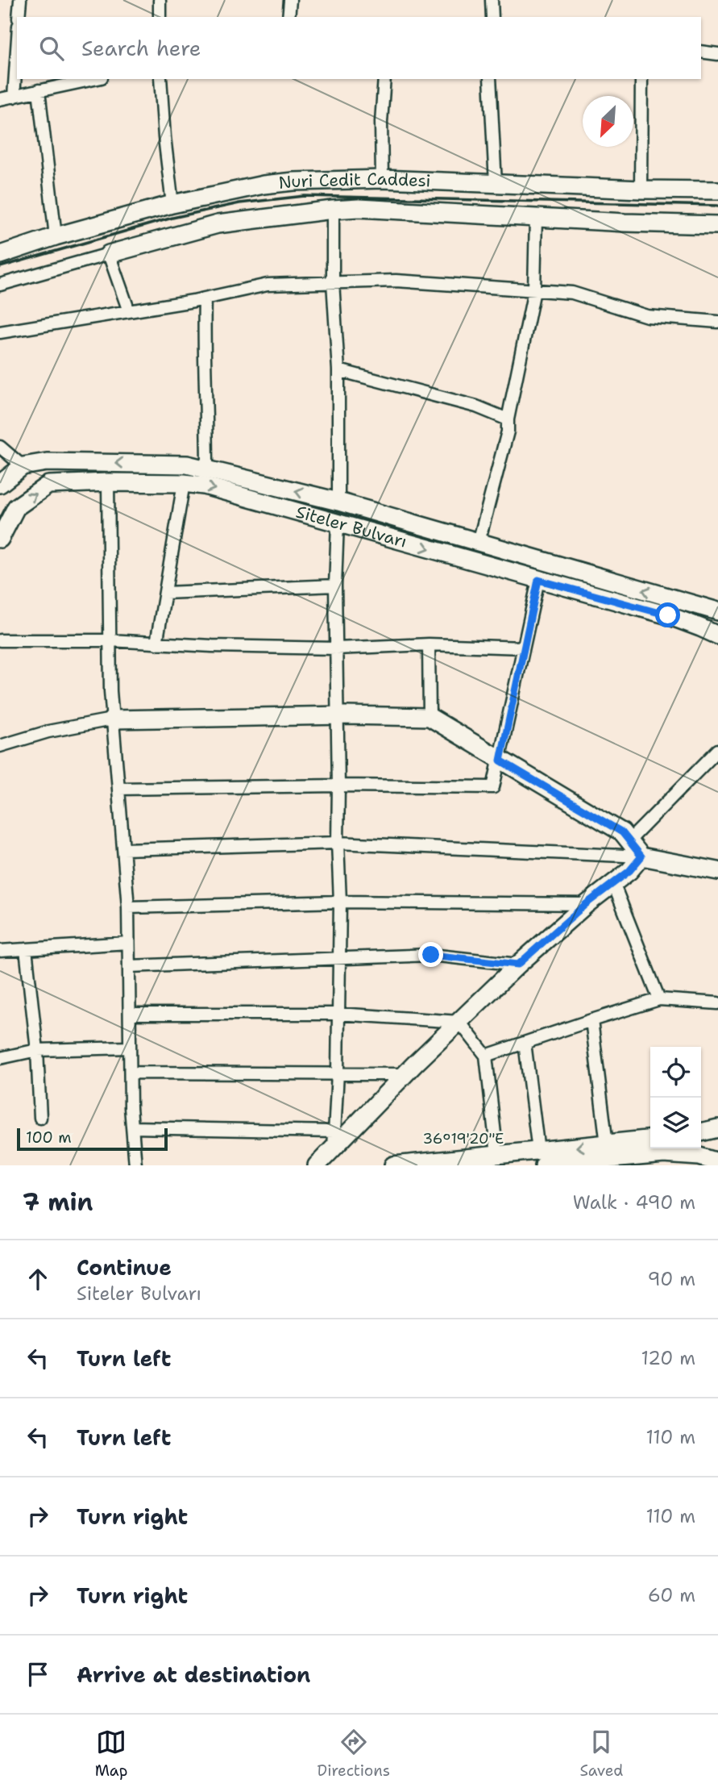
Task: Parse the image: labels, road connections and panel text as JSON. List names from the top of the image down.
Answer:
{
  "streets": {
    "street": ["Nuri Cedit Caddesi", "Siteler Bulvarı"]
  },
  "scale_bar": "100 m",
  "north": "bottom left",
  "page": {
    "search": "Search here",
    "scale": "100 m",
    "heading": ["7 min", "Walk · 490 m"],
    "list": [
      ["Continue", "Siteler Bulvarı", "90 m"],
      ["Turn left", "120 m"],
      ["Turn left", "110 m"],
      ["Turn right", "110 m"],
      ["Turn right", "60 m"],
      "Arrive at destination"
    ],
    "nav": ["Map", "Directions", "Saved"]
  },
  "coordinates": ["36°19'20\"E"]
}
